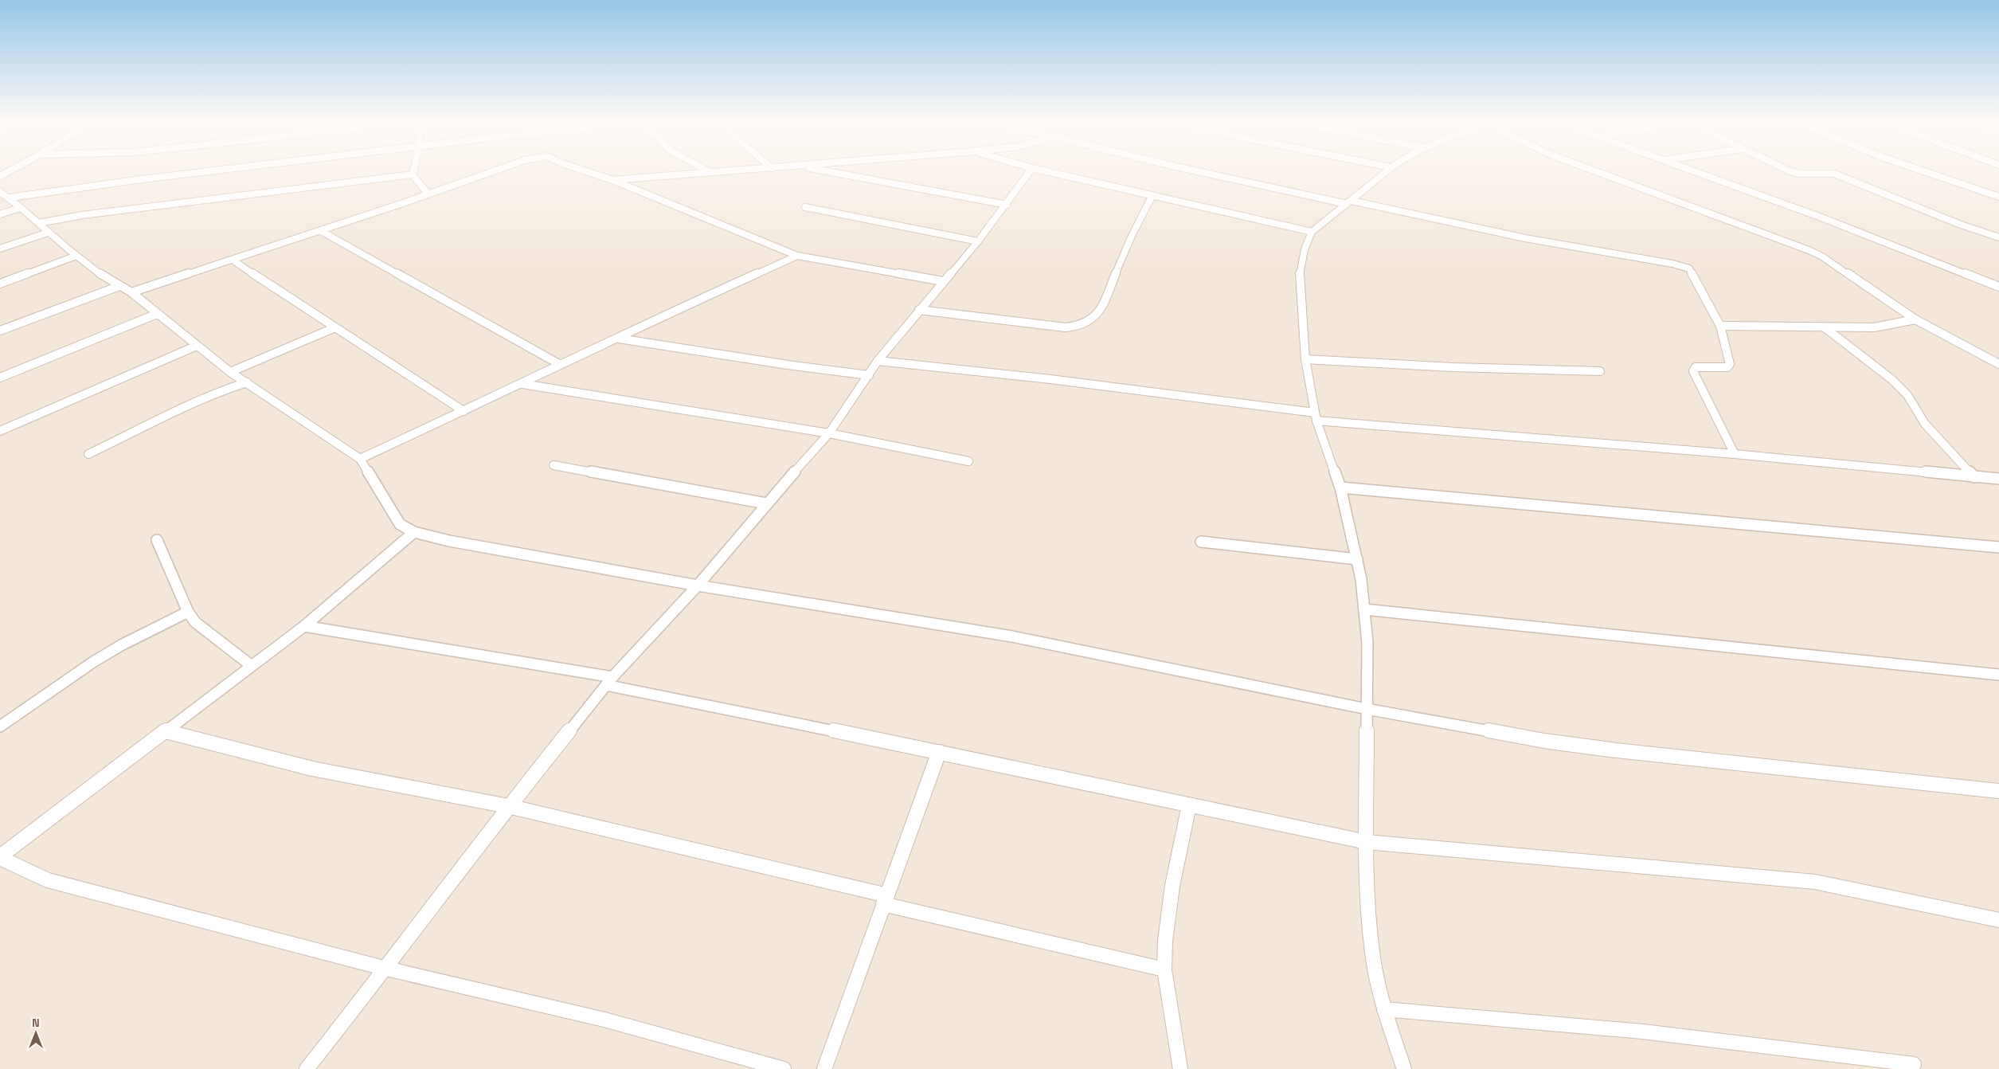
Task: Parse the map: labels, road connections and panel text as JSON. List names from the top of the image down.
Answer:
{
  "north": "top"
}
